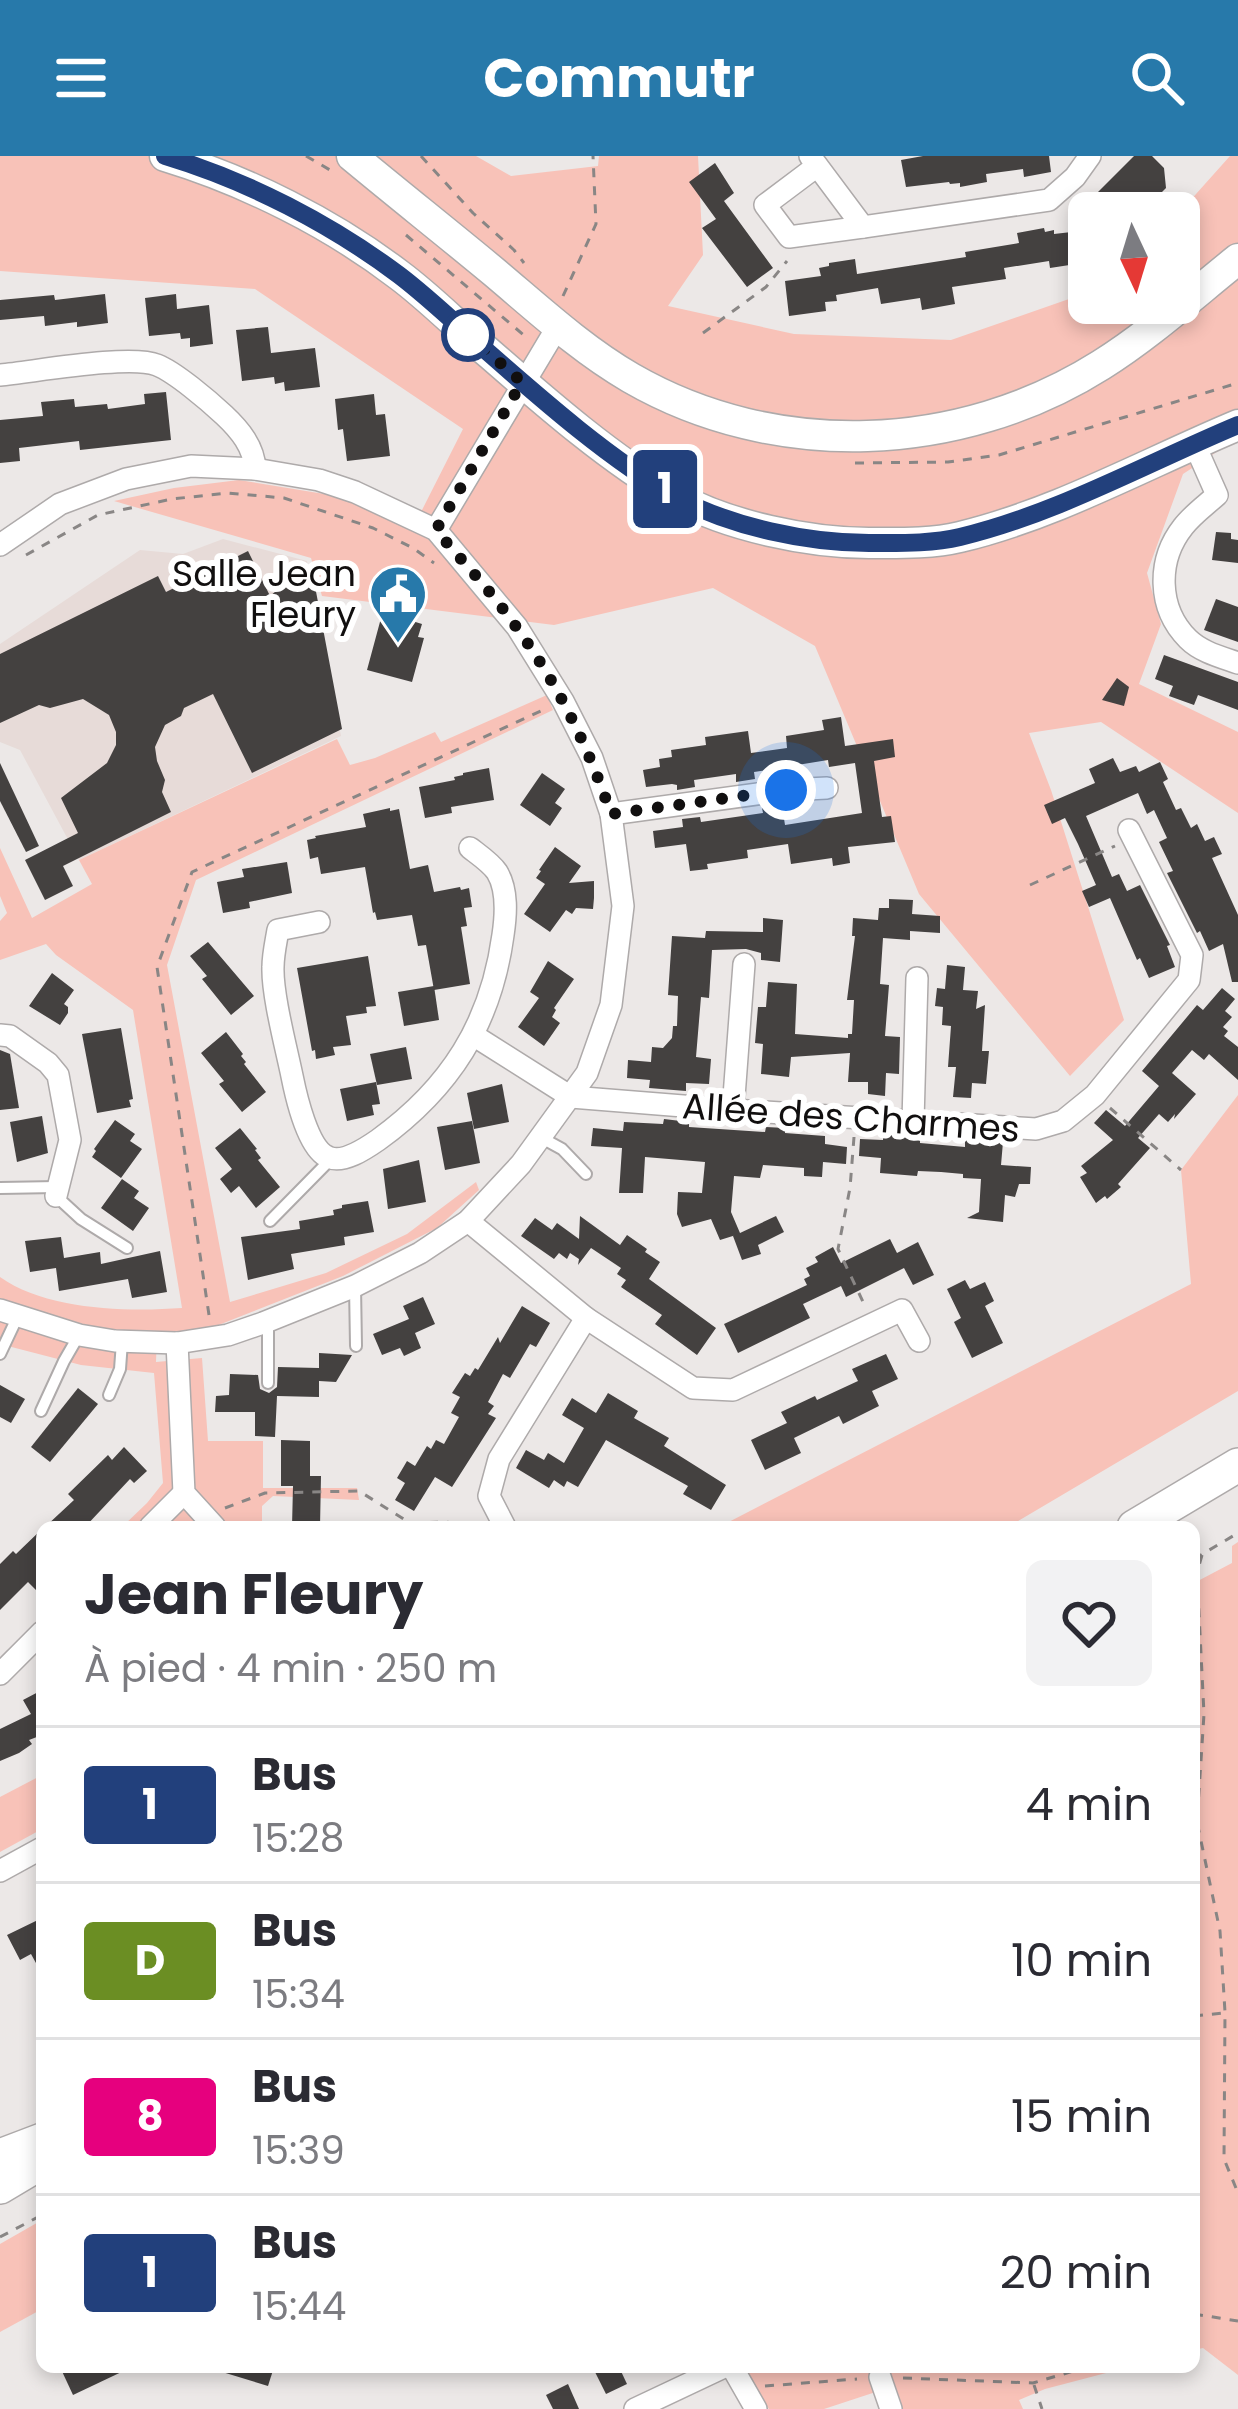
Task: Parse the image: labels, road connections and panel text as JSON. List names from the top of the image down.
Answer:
{
  "streets": {
    "street": ["Allée des Charmes"]
  },
  "places": {
    "public building": ["Salle Jean Fleury"]
  },
  "lines": ["bus line 1"],
  "north": "bottom",
  "page": {
    "header": "Commutr",
    "on_map": "1",
    "heading": ["Jean Fleury", "À pied · 4 min · 250 m"],
    "list": [
      {
        "mark": "1",
        "name": "Bus",
        "note": "15:28",
        "value": "4 min"
      },
      {
        "mark": "D",
        "name": "Bus",
        "note": "15:34",
        "value": "10 min"
      },
      {
        "mark": "8",
        "name": "Bus",
        "note": "15:39",
        "value": "15 min"
      },
      {
        "mark": "1",
        "name": "Bus",
        "note": "15:44",
        "value": "20 min"
      }
    ]
  }
}
